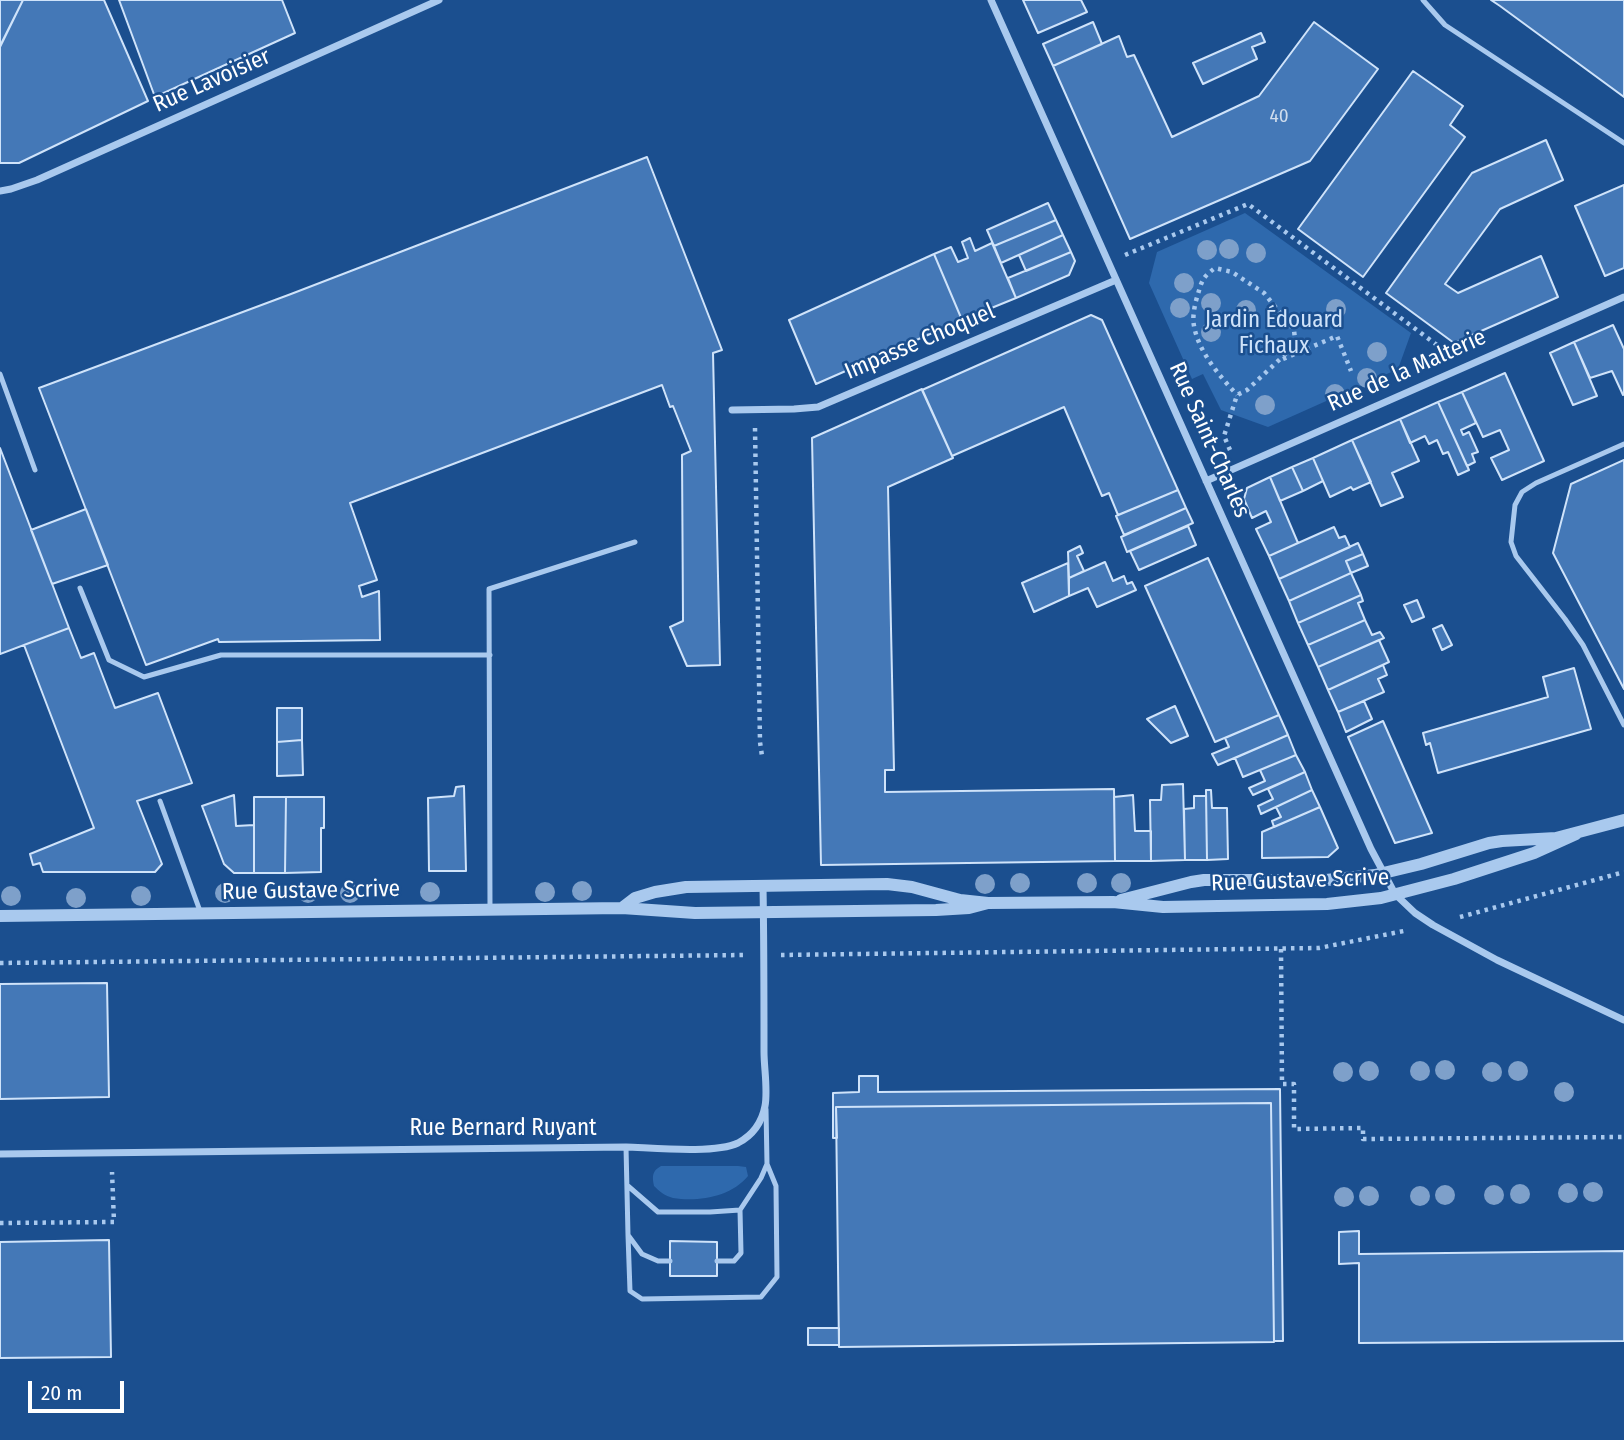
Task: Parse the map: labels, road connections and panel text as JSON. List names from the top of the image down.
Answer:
{
  "streets": {
    "street": [
      "Rue Lavoisier",
      "Impasse Choquel",
      "Rue de la Malterie",
      "Rue Saint-Charles",
      "Rue Gustave Scrive",
      "Rue Bernard Ruyant"
    ]
  },
  "crossings": [
    ["Impasse Choquel", "Rue Saint-Charles"],
    ["Rue de la Malterie", "Rue Saint-Charles"],
    ["Rue Saint-Charles", "Rue Gustave Scrive"],
    ["Rue Gustave Scrive", "Rue Bernard Ruyant"]
  ],
  "parks": ["Jardin Édouard Fichaux"],
  "house_numbers": ["40"],
  "scale_bar": "20 m"
}
